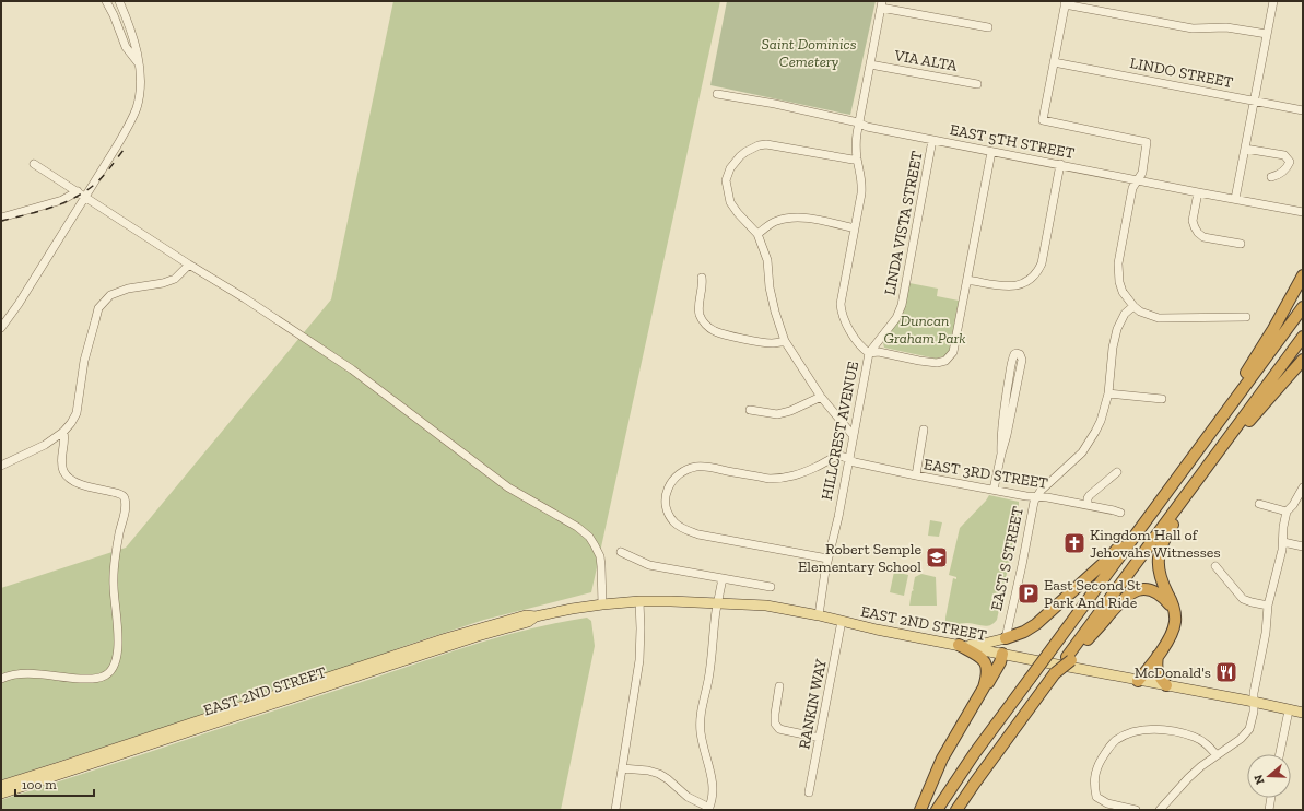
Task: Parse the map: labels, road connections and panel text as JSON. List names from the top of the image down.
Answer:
{
  "streets": {
    "main road": ["EAST S STREET", "EAST 2ND STREET"],
    "street": [
      "VIA ALTA",
      "LINDO STREET",
      "EAST 5TH STREET",
      "LINDA VISTA STREET",
      "HILLCREST AVENUE",
      "EAST 3RD STREET",
      "RANKIN WAY"
    ]
  },
  "crossings": [
    ["VIA ALTA", "HILLCREST AVENUE"],
    ["EAST 5TH STREET", "LINDA VISTA STREET"],
    ["EAST 5TH STREET", "HILLCREST AVENUE"],
    ["LINDA VISTA STREET", "HILLCREST AVENUE"],
    ["HILLCREST AVENUE", "EAST 3RD STREET"],
    ["HILLCREST AVENUE", "EAST 2ND STREET"],
    ["EAST 3RD STREET", "EAST S STREET"],
    ["EAST S STREET", "EAST 2ND STREET"],
    ["EAST 2ND STREET", "RANKIN WAY"]
  ],
  "parks": ["Saint Dominics Cemetery", "Duncan Graham Park"],
  "places": {
    "church": ["Kingdom Hall of Jehovahs Witnesses"],
    "school or university": ["Robert Semple Elementary School"],
    "parking": ["East Second St Park And Ride"],
    "restaurant": ["McDonald's"]
  },
  "scale_bar": "100 m",
  "north": "left"
}
